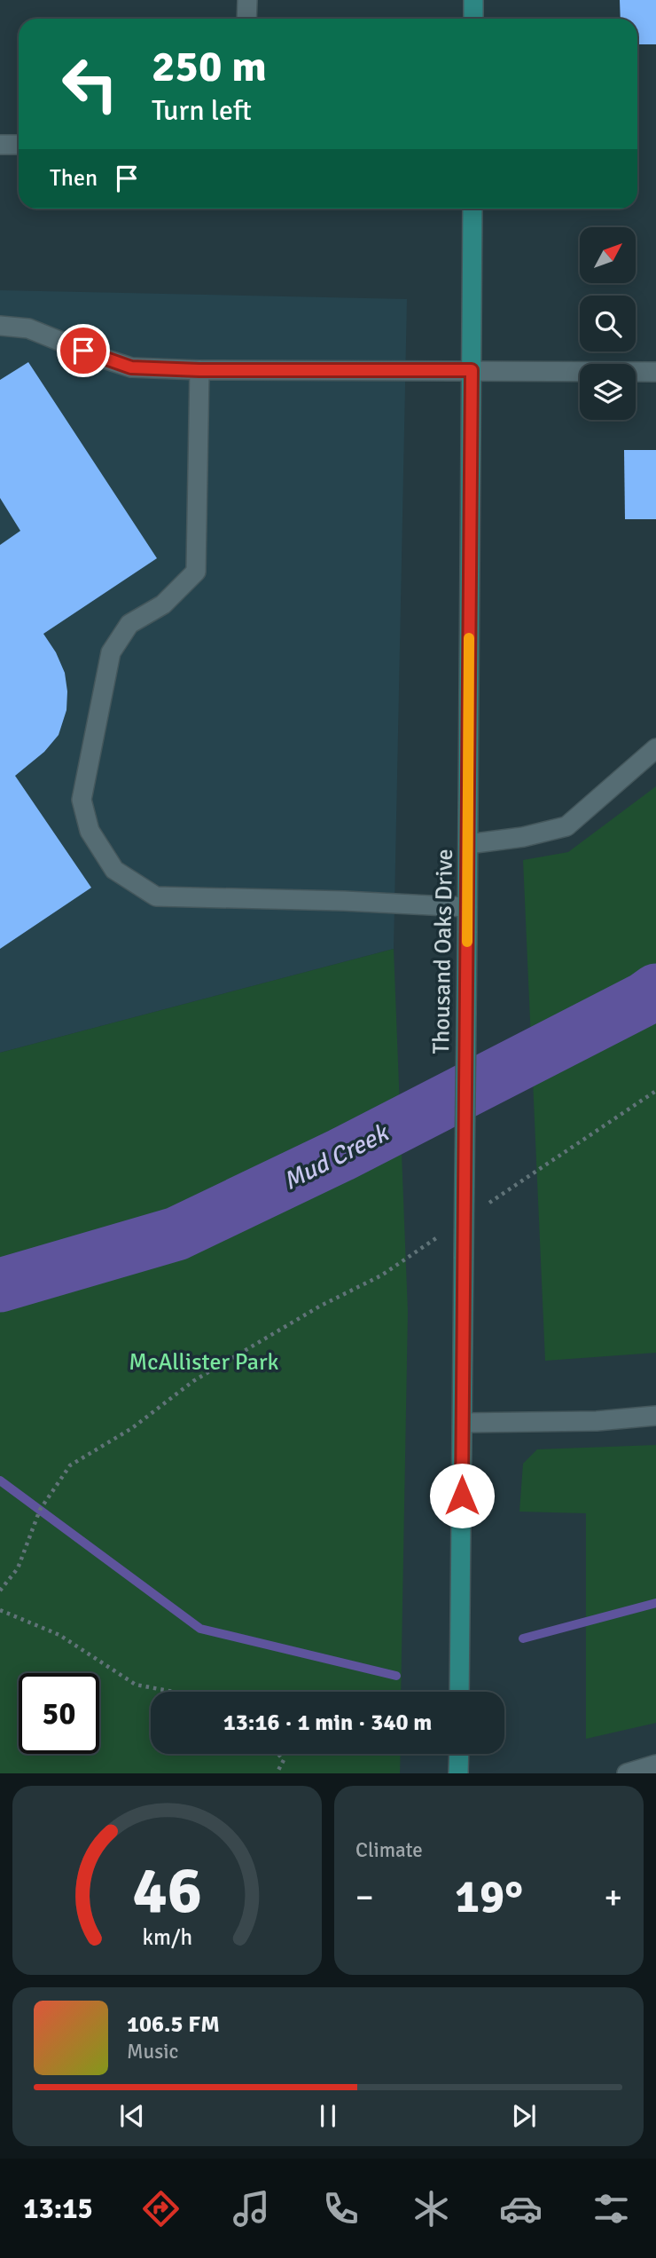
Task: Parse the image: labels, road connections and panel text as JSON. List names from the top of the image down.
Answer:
{
  "streets": {
    "main road": ["Thousand Oaks Drive"]
  },
  "water": ["Mud Creek"],
  "parks": ["McAllister Park"],
  "north": "top right",
  "page": {
    "turn": ["250 m", "Turn left"],
    "then": "Then",
    "limit": "50",
    "trip": "13:16 · 1 min · 340 m",
    "tile": "Climate",
    "heat": ["−", "19°", "+"],
    "song": ["106.5 FM", "Music"],
    "tabs": "13:15",
    "gauge": ["46", "km/h"]
  }
}
